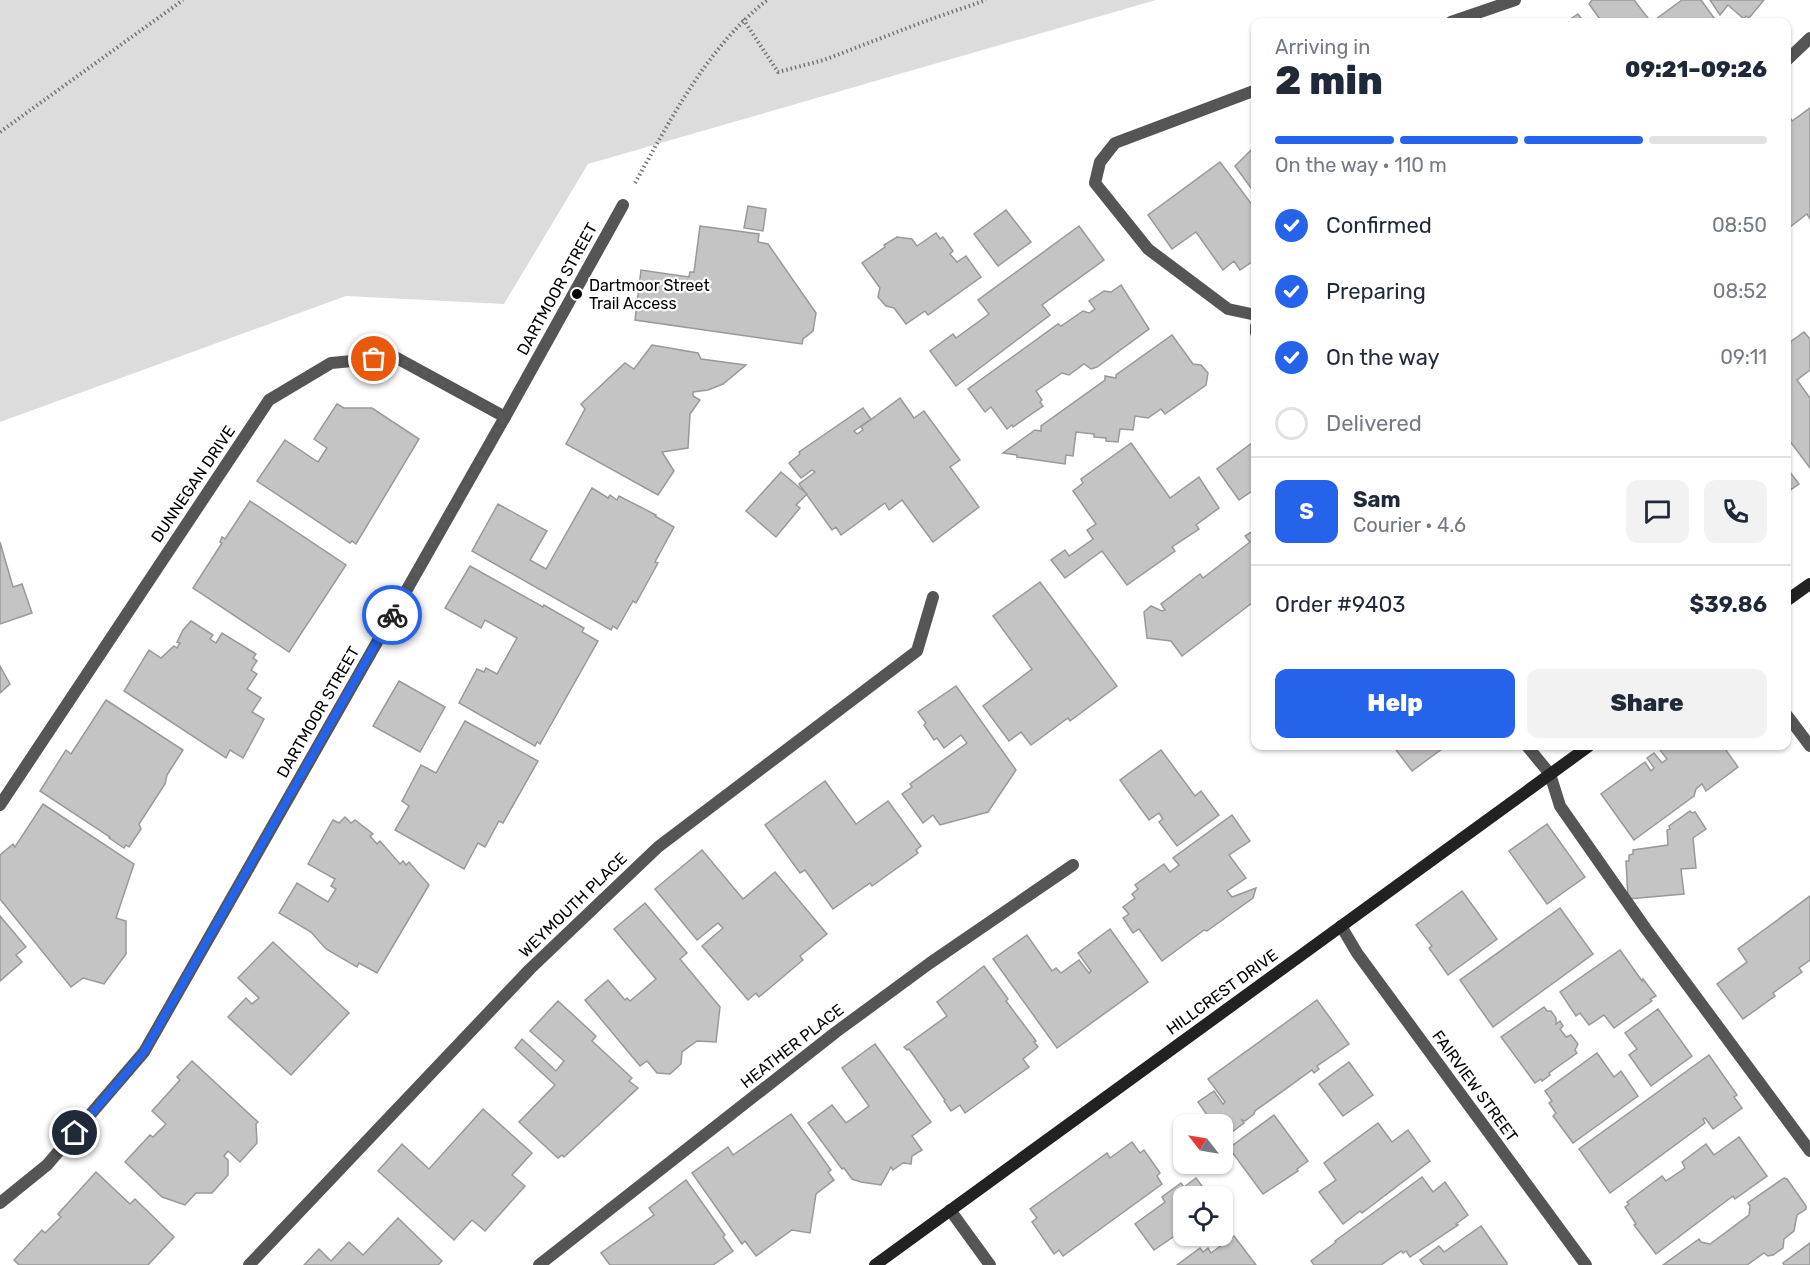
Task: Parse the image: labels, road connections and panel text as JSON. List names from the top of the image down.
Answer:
{
  "streets": {
    "street": [
      "DARTMOOR STREET",
      "DUNNEGAN DRIVE",
      "WEYMOUTH PLACE",
      "HILLCREST DRIVE",
      "HEATHER PLACE",
      "FAIRVIEW STREET"
    ]
  },
  "crossings": [
    ["DARTMOOR STREET", "DUNNEGAN DRIVE"],
    ["HILLCREST DRIVE", "FAIRVIEW STREET"]
  ],
  "places": ["Dartmoor Street Trail Access"],
  "north": "top left",
  "page": {
    "heading": ["2 min", "Arriving in", "09:21–09:26"],
    "panel": [
      "Sam",
      "Courier · 4.6",
      "Order #9403",
      "$39.86"
    ],
    "bar": "On the way · 110 m",
    "list": [
      ["Confirmed", "08:50"],
      ["Preparing", "08:52"],
      ["On the way", "09:11"],
      "Delivered"
    ],
    "round": "S",
    "buttons": ["Help", "Share"]
  }
}
